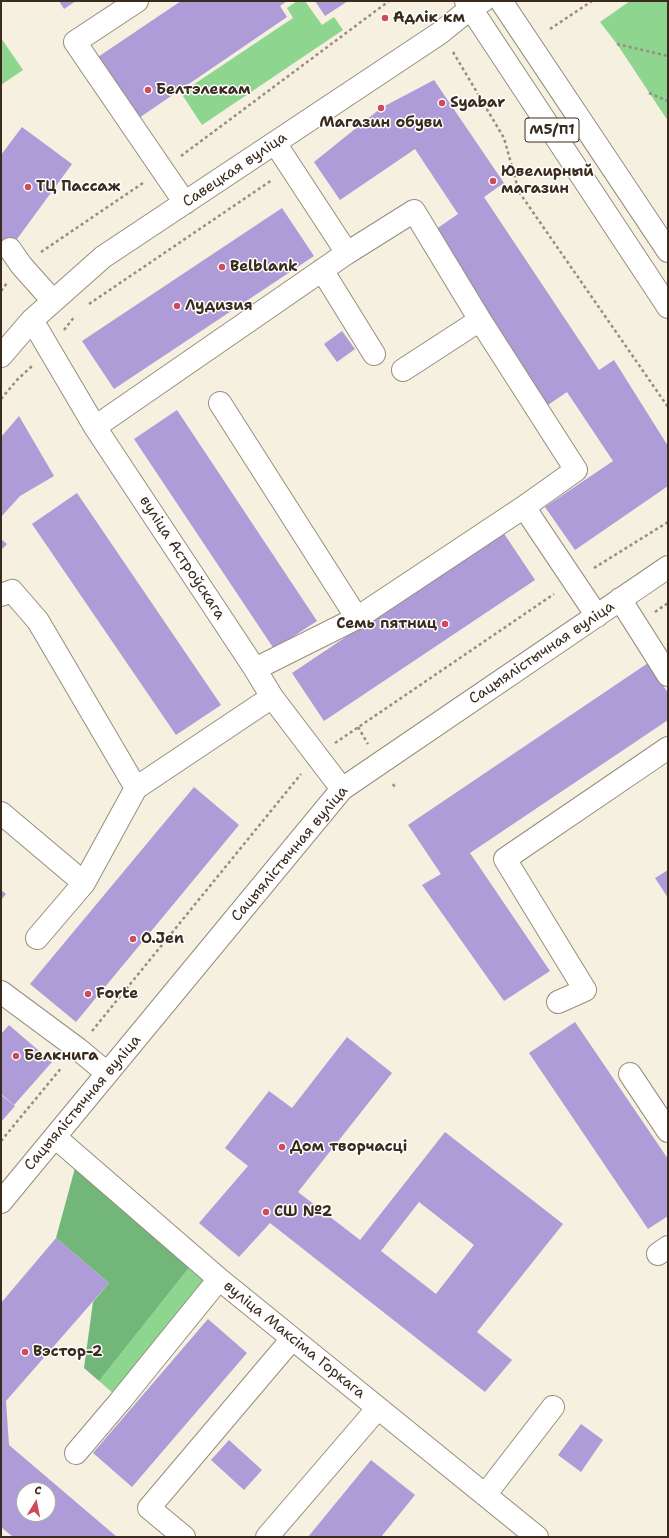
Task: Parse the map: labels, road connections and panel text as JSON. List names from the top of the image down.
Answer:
{
  "streets": {
    "street": [
      "М5/П1",
      "Савецкая вуліца",
      "вуліца Астроўскага",
      "Сацыялістычная вуліца",
      "вуліца Максіма Горкага"
    ]
  },
  "crossings": [
    ["М5/П1", "Савецкая вуліца"],
    ["Савецкая вуліца", "вуліца Астроўскага"],
    ["вуліца Астроўскага", "Сацыялістычная вуліца"],
    ["Сацыялістычная вуліца", "вуліца Максіма Горкага"]
  ],
  "places": [
    "Адлік км",
    "Белтэлекам",
    "Syabar",
    "Магазин обуви",
    "Ювелирный магазин",
    "ТЦ Пассаж",
    "Belblank",
    "Лудизия",
    "Семь пятниц",
    "O.Jen",
    "Forte",
    "Белкнига",
    "Дом творчасці",
    "СШ №2",
    "Вэстор-2"
  ],
  "north": "top"
}
